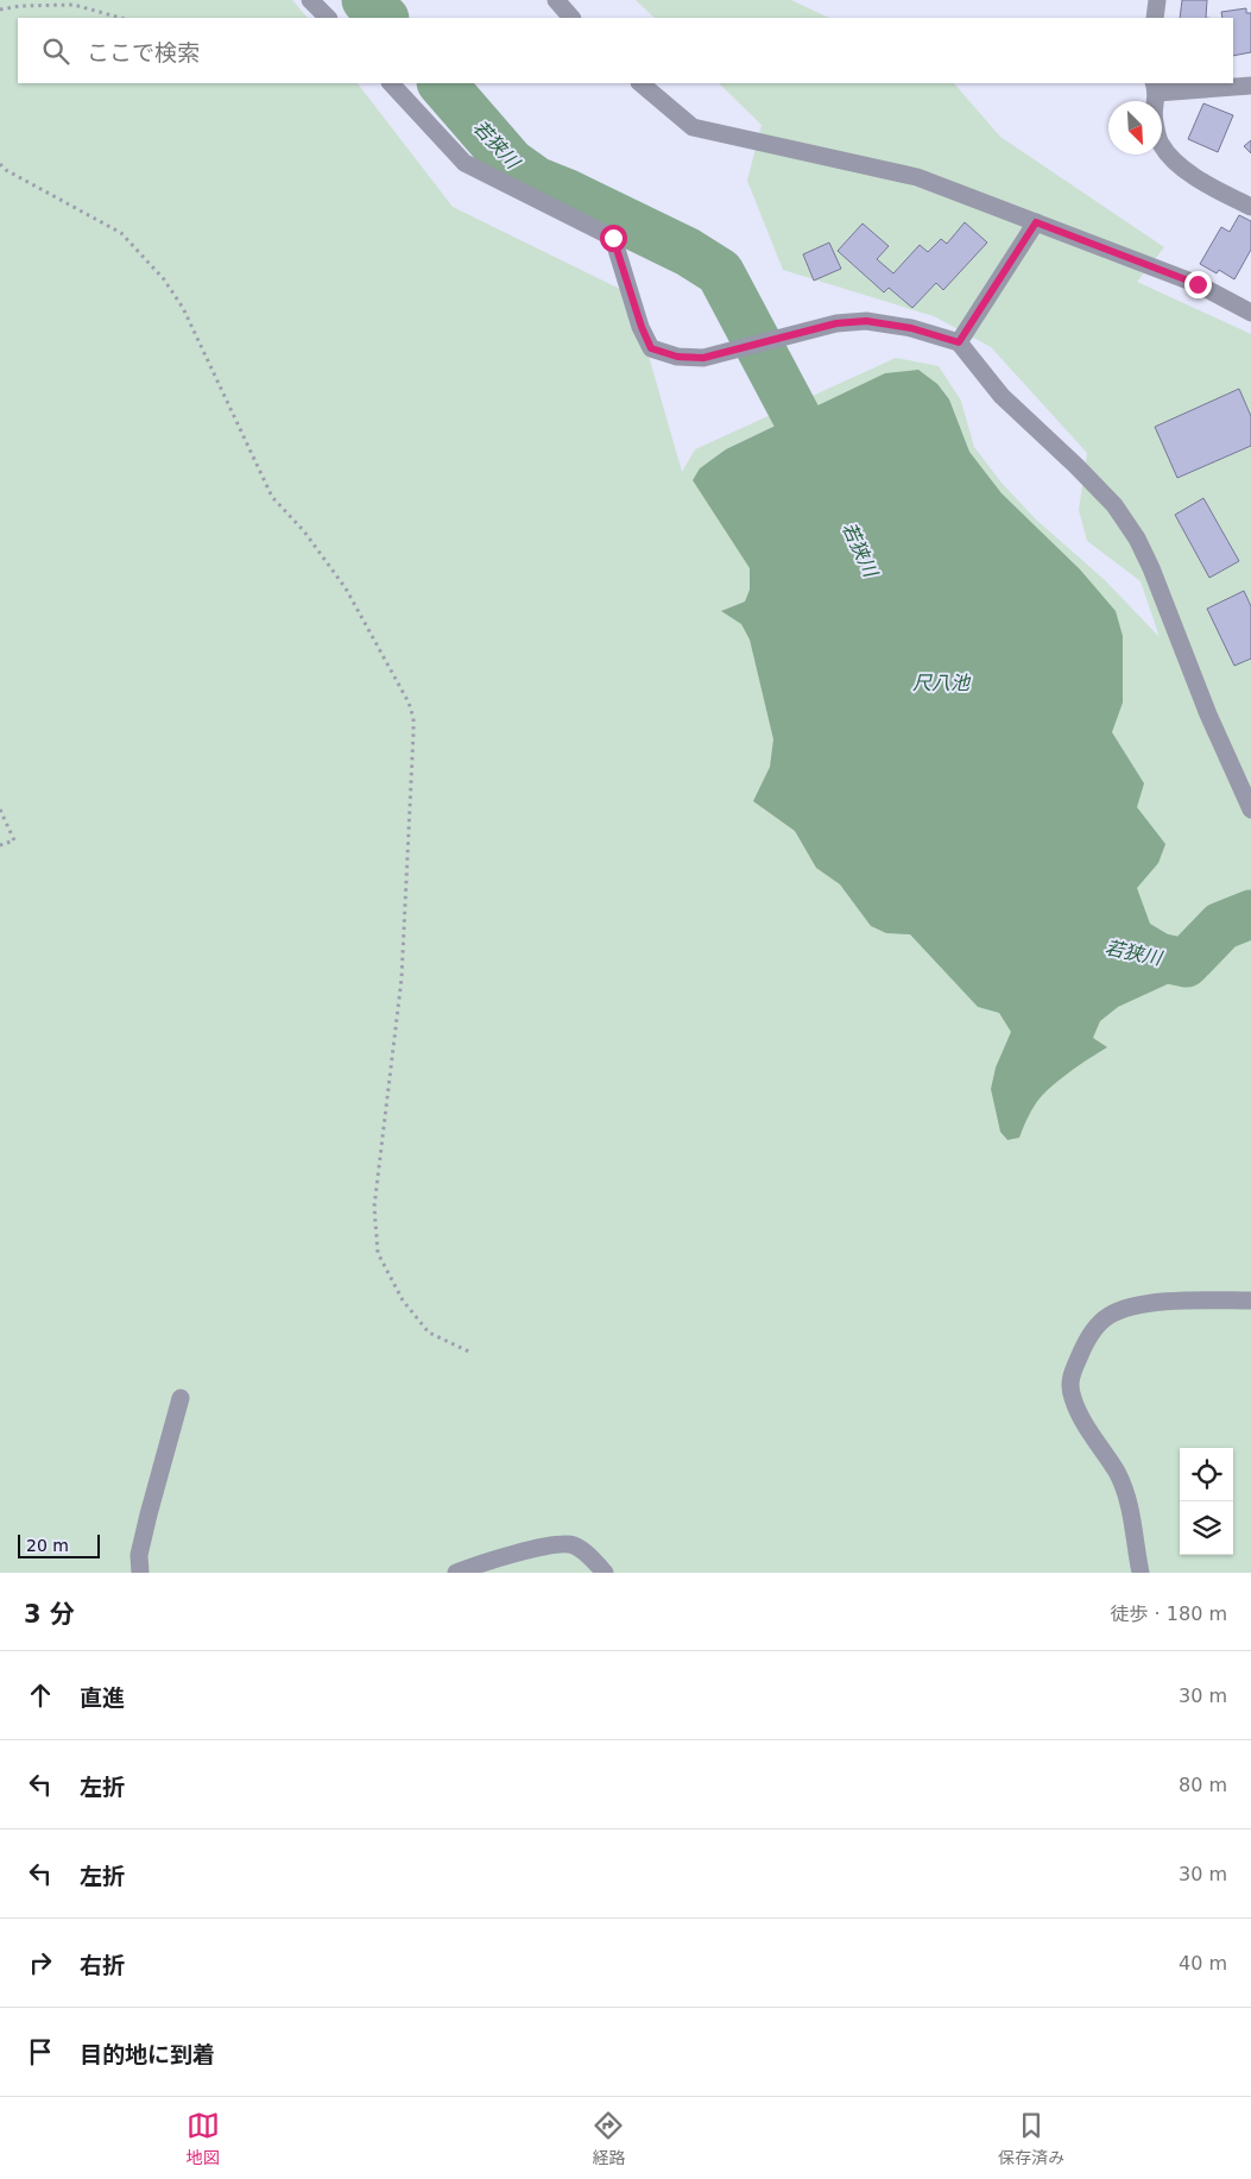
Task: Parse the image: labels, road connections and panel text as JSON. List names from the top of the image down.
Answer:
{
  "water": ["若狭川", "尺八池"],
  "scale_bar": "20 m",
  "north": "bottom right",
  "page": {
    "search": "ここで検索",
    "scale": "20 m",
    "heading": ["3 分", "徒歩 · 180 m"],
    "list": [
      ["直進", "30 m"],
      ["左折", "80 m"],
      ["左折", "30 m"],
      ["右折", "40 m"],
      "目的地に到着"
    ],
    "nav": ["地図", "経路", "保存済み"]
  }
}
